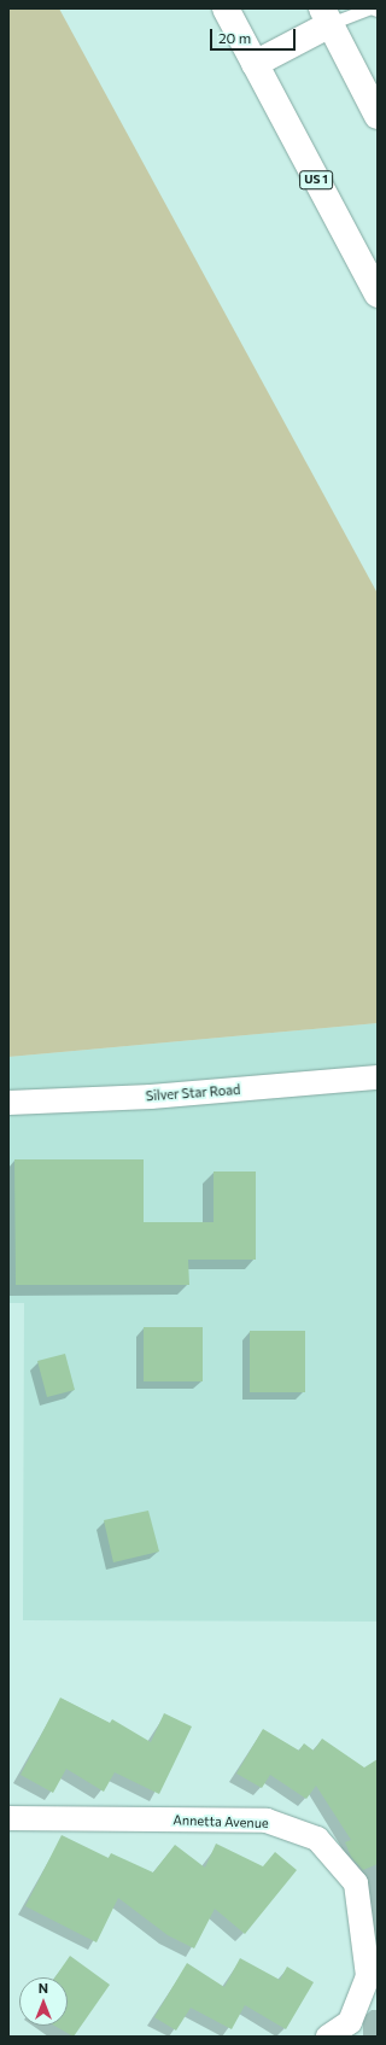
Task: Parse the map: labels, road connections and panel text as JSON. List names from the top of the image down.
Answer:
{
  "streets": {
    "main road": ["US 1"],
    "street": ["Silver Star Road", "Annetta Avenue"]
  },
  "scale_bar": "20 m",
  "north": "top"
}
